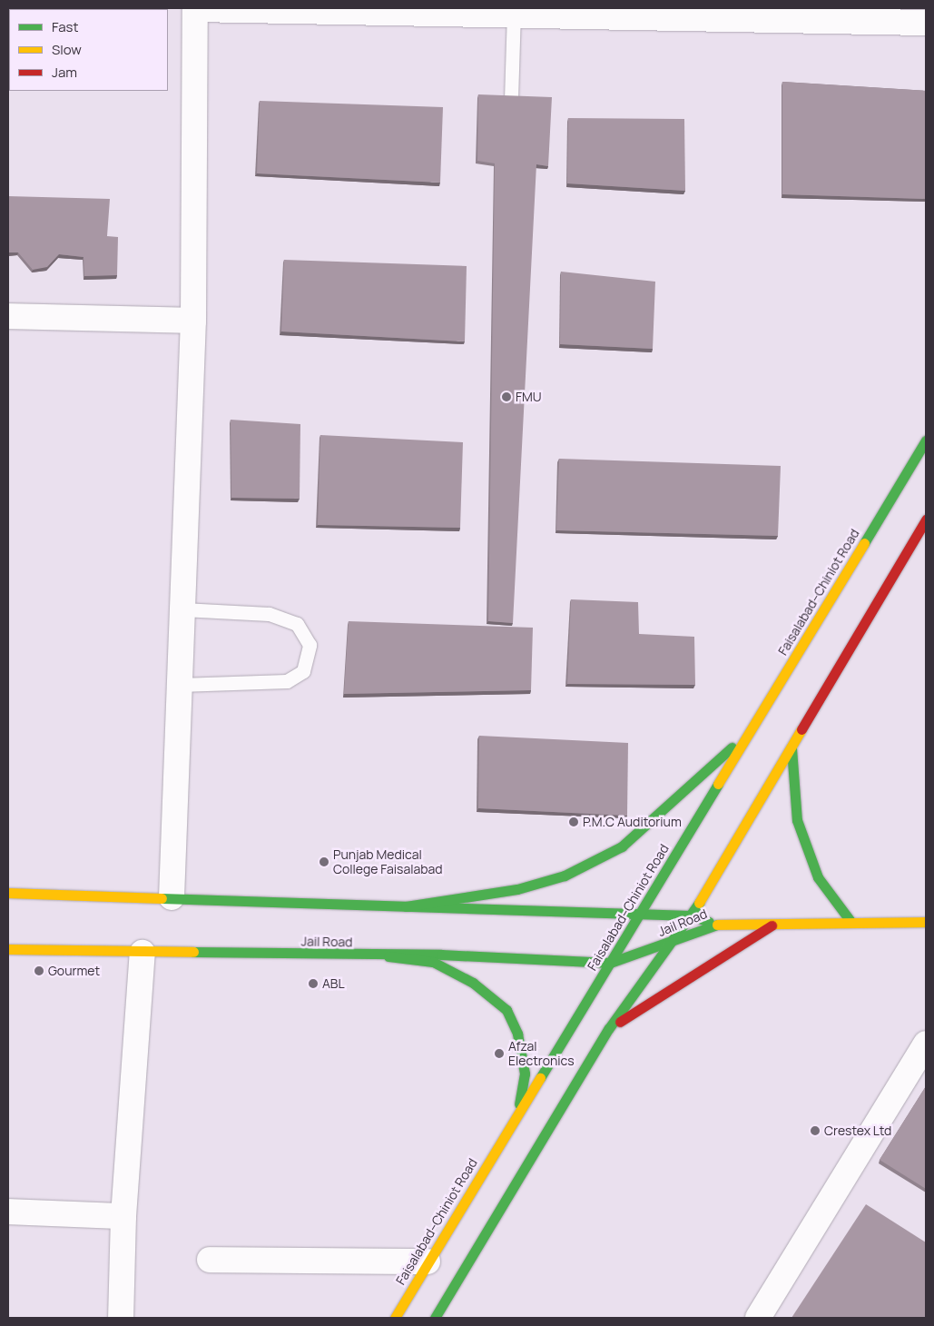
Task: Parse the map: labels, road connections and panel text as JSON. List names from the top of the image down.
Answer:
{
  "streets": {
    "main road": ["Faisalabad–Chiniot Road", "Jail Road"]
  },
  "crossings": [
    ["Faisalabad–Chiniot Road", "Jail Road"]
  ],
  "places": [
    "FMU",
    "P.M.C Auditorium",
    "Punjab Medical College Faisalabad",
    "Gourmet",
    "ABL",
    "Afzal Electronics",
    "Crestex Ltd"
  ],
  "legend": ["Fast", "Slow", "Jam"]
}
